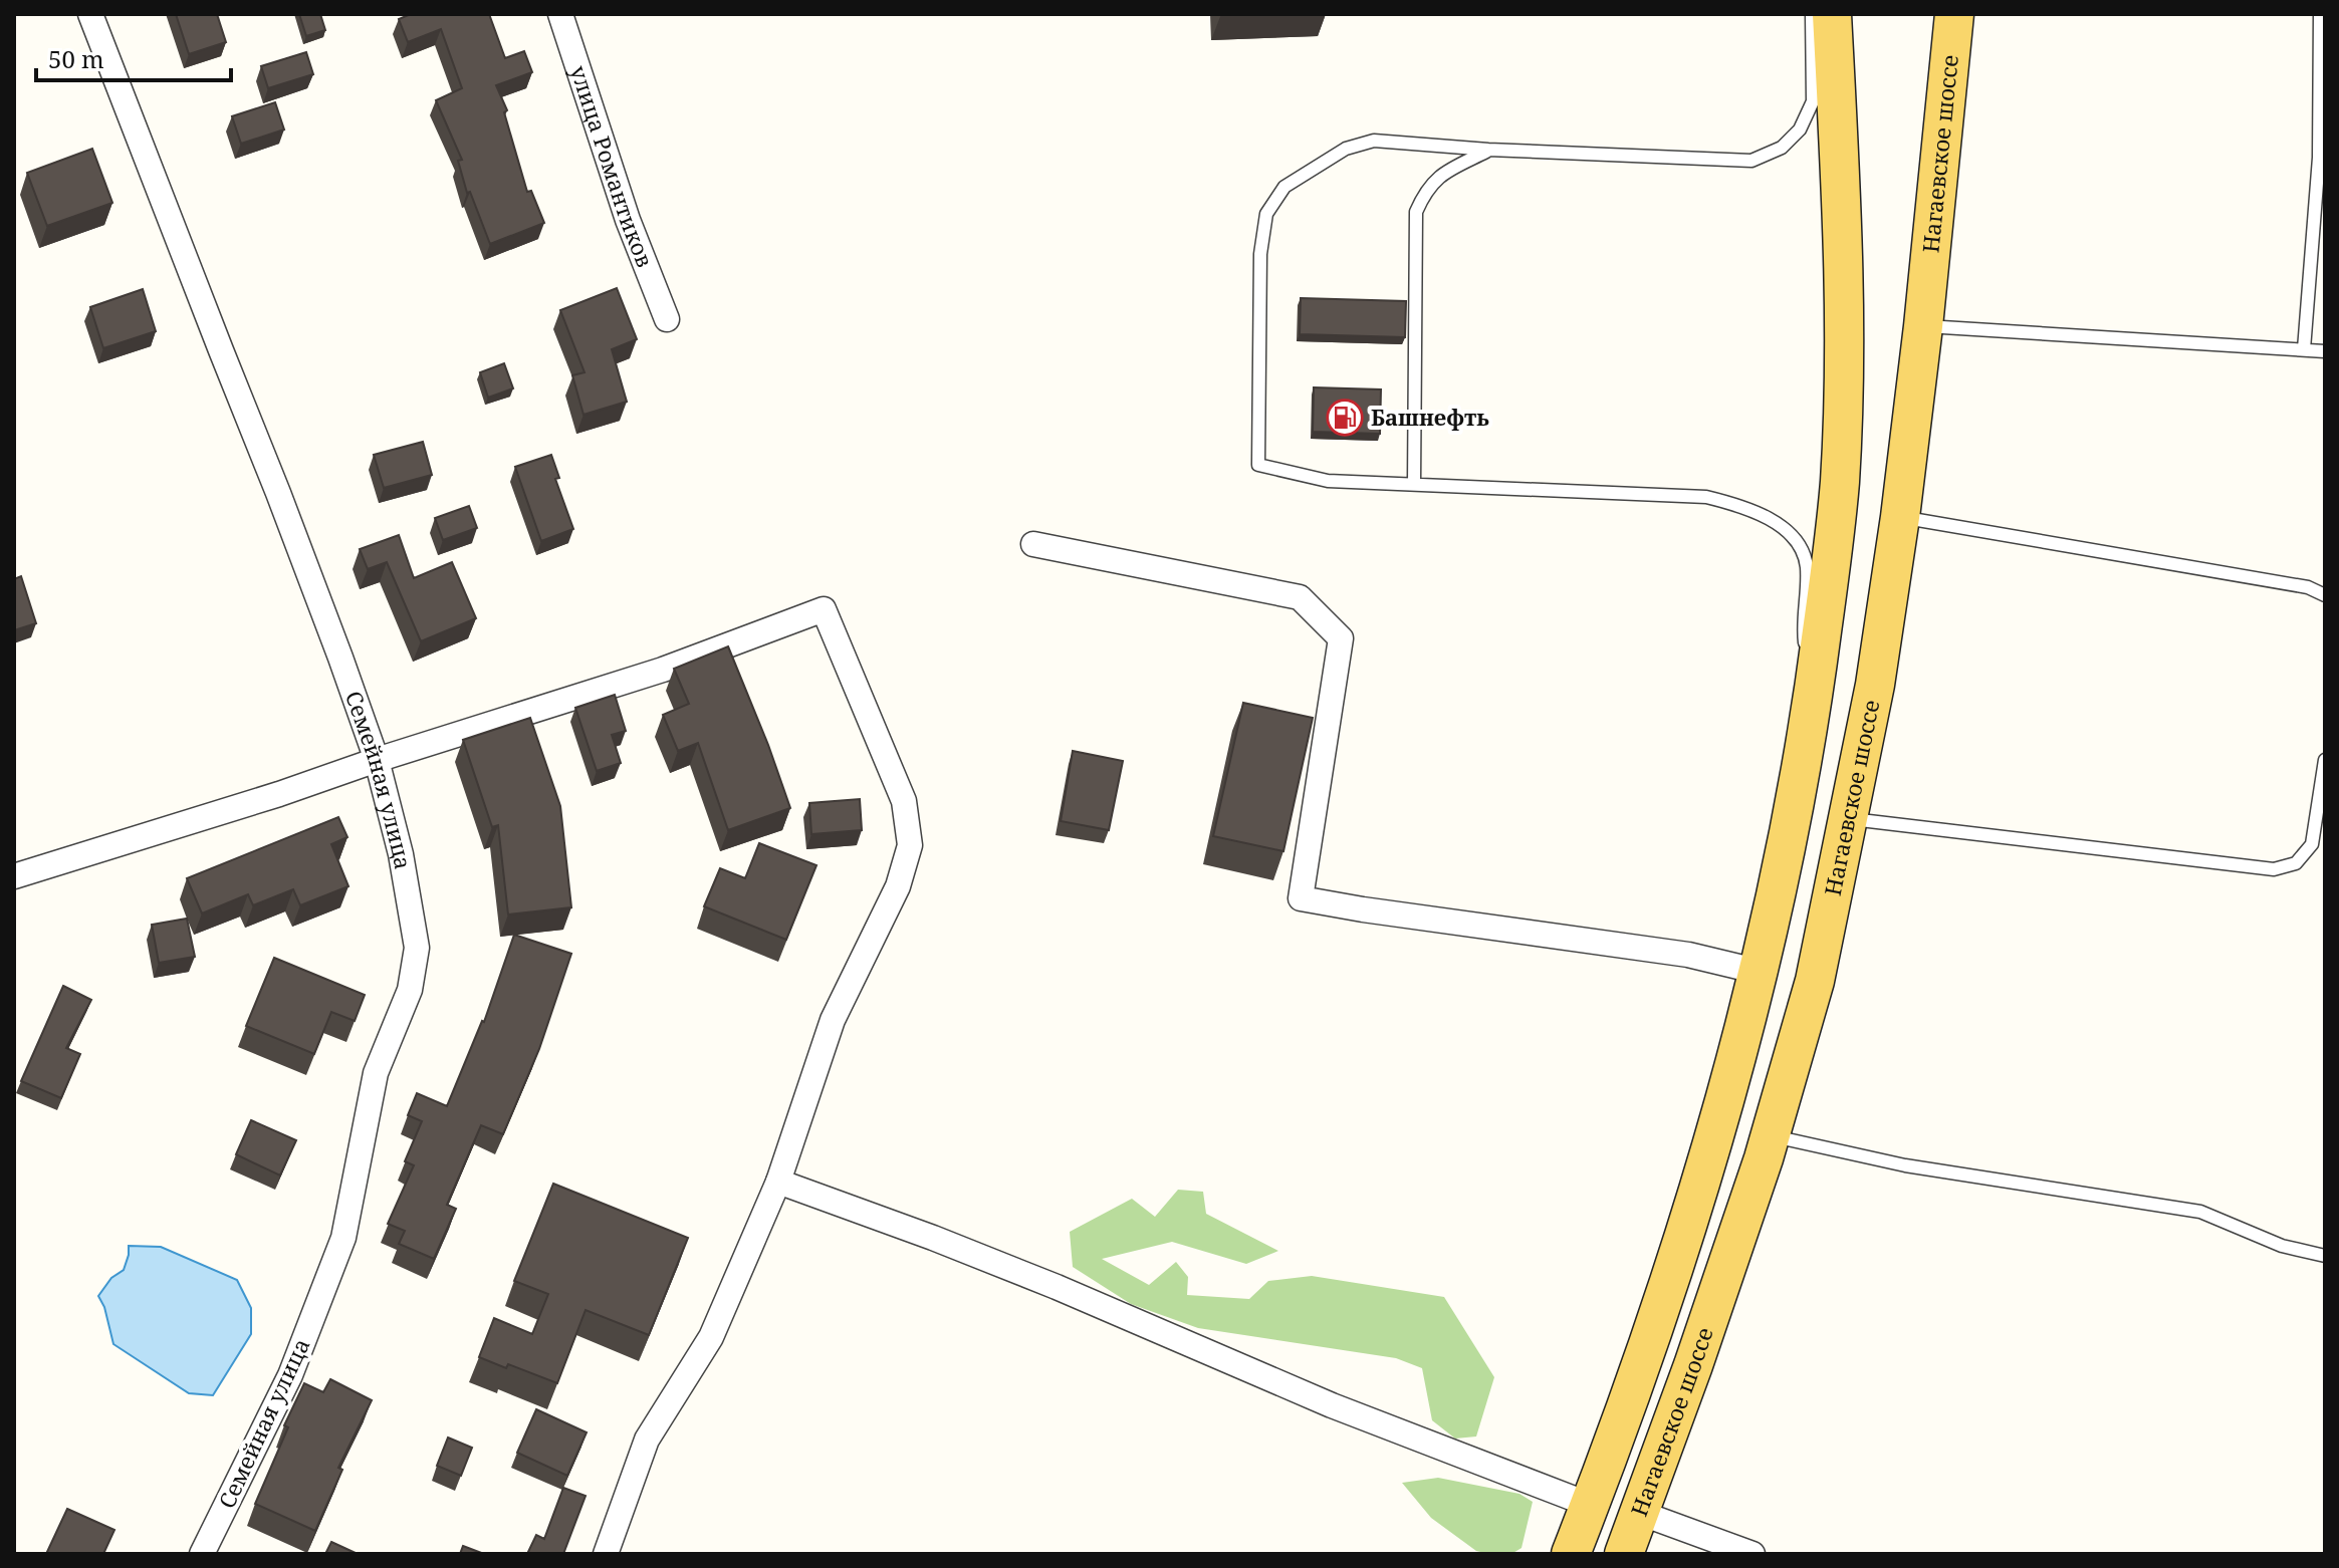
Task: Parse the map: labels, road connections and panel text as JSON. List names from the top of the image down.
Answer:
{
  "streets": {
    "main road": ["Нагаевское шоссе"],
    "street": ["улица Романтиков", "Семейная улица"]
  },
  "places": {
    "fuel station": ["Башнефть"]
  },
  "scale_bar": "50 m"
}
